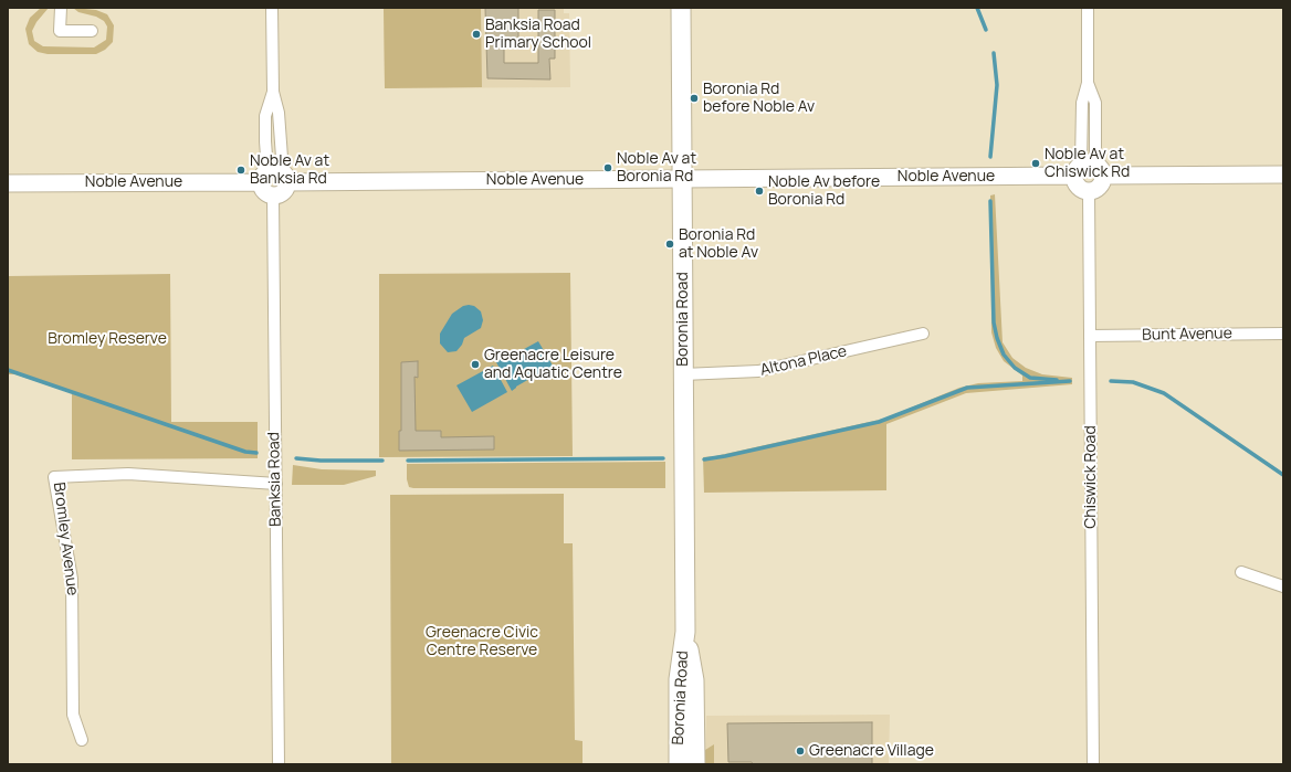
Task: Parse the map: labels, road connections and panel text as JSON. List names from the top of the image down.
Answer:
{
  "streets": {
    "main road": ["Boronia Road"],
    "street": [
      "Noble Avenue",
      "Bunt Avenue",
      "Altona Place",
      "Chiswick Road",
      "Banksia Road",
      "Bromley Avenue"
    ]
  },
  "crossings": [
    ["Noble Avenue", "Boronia Road"],
    ["Boronia Road", "Altona Place"],
    ["Bunt Avenue", "Chiswick Road"],
    ["Banksia Road", "Bromley Avenue"]
  ],
  "parks": ["Bromley Reserve", "Greenacre Civic Centre Reserve"],
  "places": [
    "Banksia Road Primary School",
    "Boronia Rd before Noble Av",
    "Noble Av at Chiswick Rd",
    "Noble Av at Boronia Rd",
    "Noble Av at Banksia Rd",
    "Noble Av before Boronia Rd",
    "Boronia Rd at Noble Av",
    "Greenacre Leisure and Aquatic Centre",
    "Greenacre Village"
  ]
}
